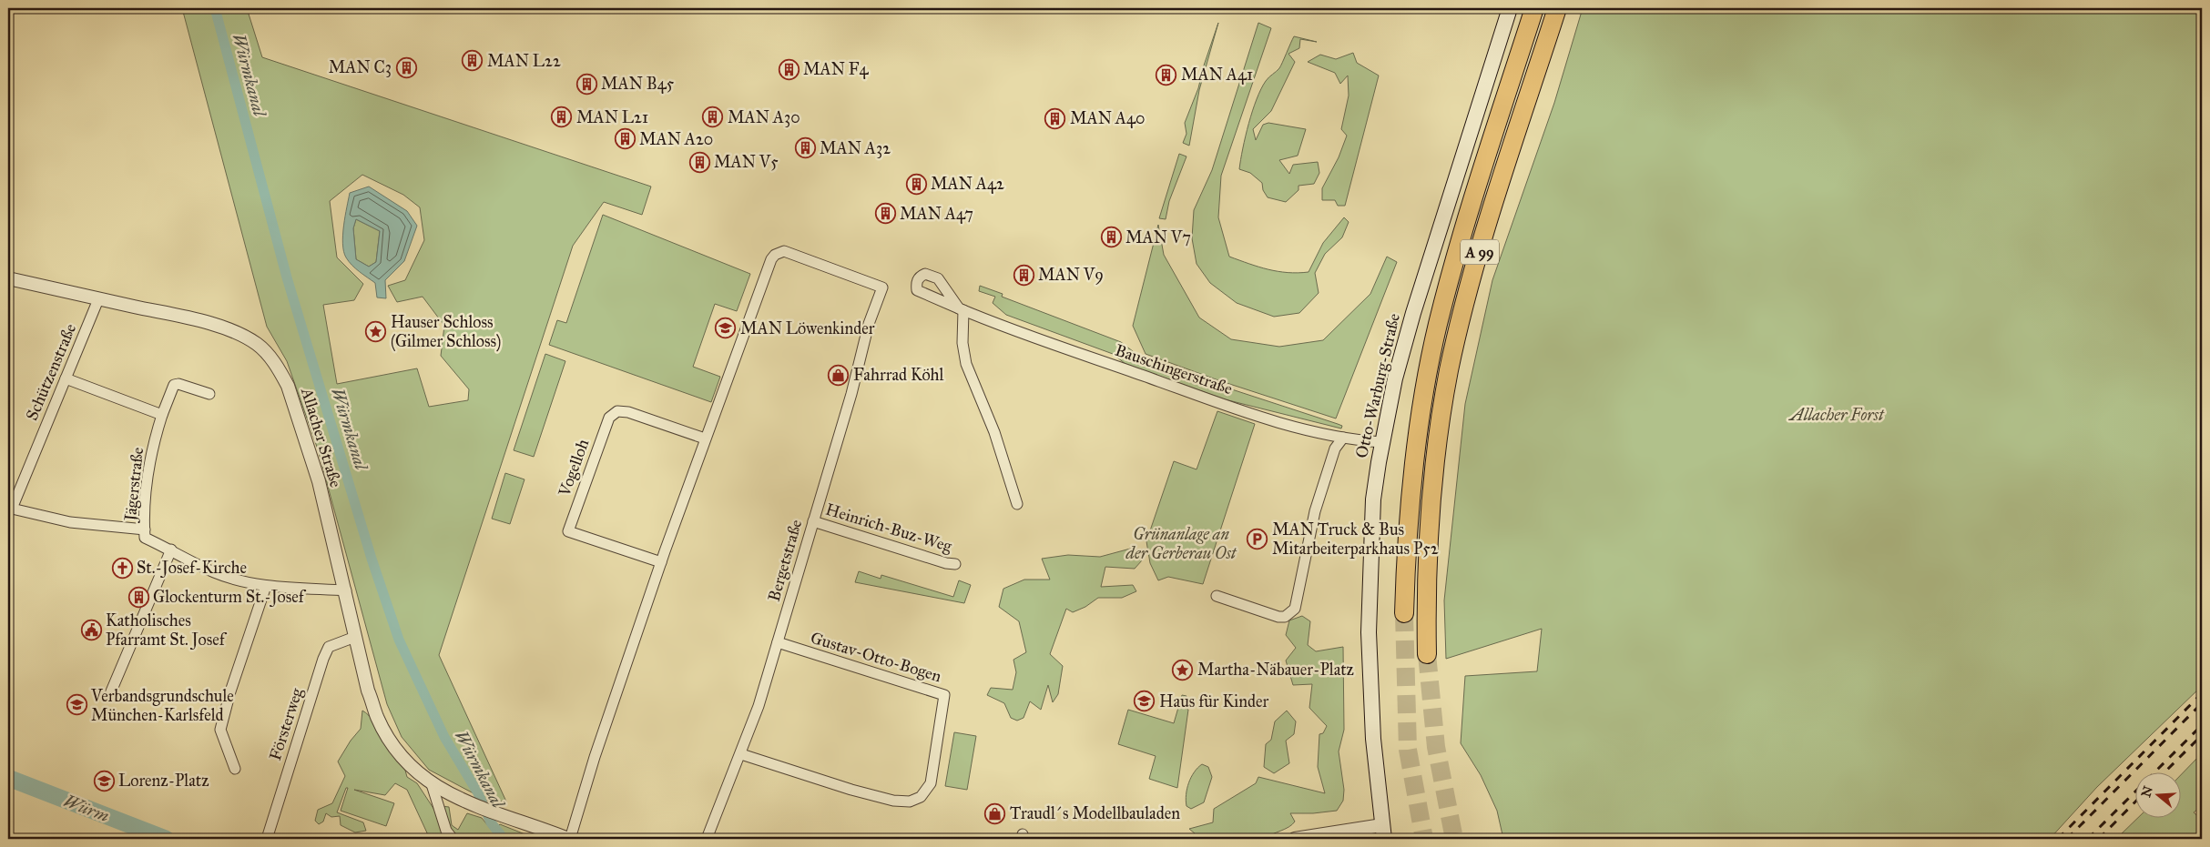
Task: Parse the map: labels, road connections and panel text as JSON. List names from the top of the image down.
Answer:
{
  "streets": {
    "highway": ["A 99"],
    "main road": ["Otto-Warburg-Straße"],
    "street": [
      "Bauschingerstraße",
      "Schützenstraße",
      "Allacher Straße",
      "Vogelloh",
      "Jägerstraße",
      "Heinrich-Buz-Weg",
      "Bergetstraße",
      "Gustav-Otto-Bogen",
      "Försterweg"
    ]
  },
  "crossings": [
    ["Bauschingerstraße", "Otto-Warburg-Straße"],
    ["Schützenstraße", "Allacher Straße"],
    ["Schützenstraße", "Jägerstraße"],
    ["Allacher Straße", "Jägerstraße"],
    ["Allacher Straße", "Försterweg"],
    ["Vogelloh", "Bergetstraße"],
    ["Heinrich-Buz-Weg", "Bergetstraße"],
    ["Bergetstraße", "Gustav-Otto-Bogen"]
  ],
  "water": ["Würmkanal", "Würm"],
  "parks": ["Allacher Forst", "Grünanlage an der Gerberau Ost"],
  "places": {
    "building": [
      "MAN L22",
      "MAN C3",
      "MAN F4",
      "MAN A41",
      "MAN B45",
      "MAN L21",
      "MAN A30",
      "MAN A40",
      "MAN A20",
      "MAN A32",
      "MAN V5",
      "MAN A42",
      "MAN A47",
      "MAN V7",
      "MAN V9",
      "Glockenturm St.-Josef"
    ],
    "school or university": [
      "MAN Löwenkinder",
      "Haus für Kinder",
      "Verbandsgrundschule München-Karlsfeld",
      "Lorenz-Platz"
    ],
    "place": ["Hauser Schloss (Gilmer Schloss)", "Martha-Näbauer-Platz"],
    "shop": ["Fahrrad Köhl", "Traudl´s Modellbauladen"],
    "parking": ["MAN Truck & Bus Mitarbeiterparkhaus P52"],
    "church": ["St.-Josef-Kirche"],
    "public building": ["Katholisches Pfarramt St. Josef"]
  },
  "north": "left"
}
